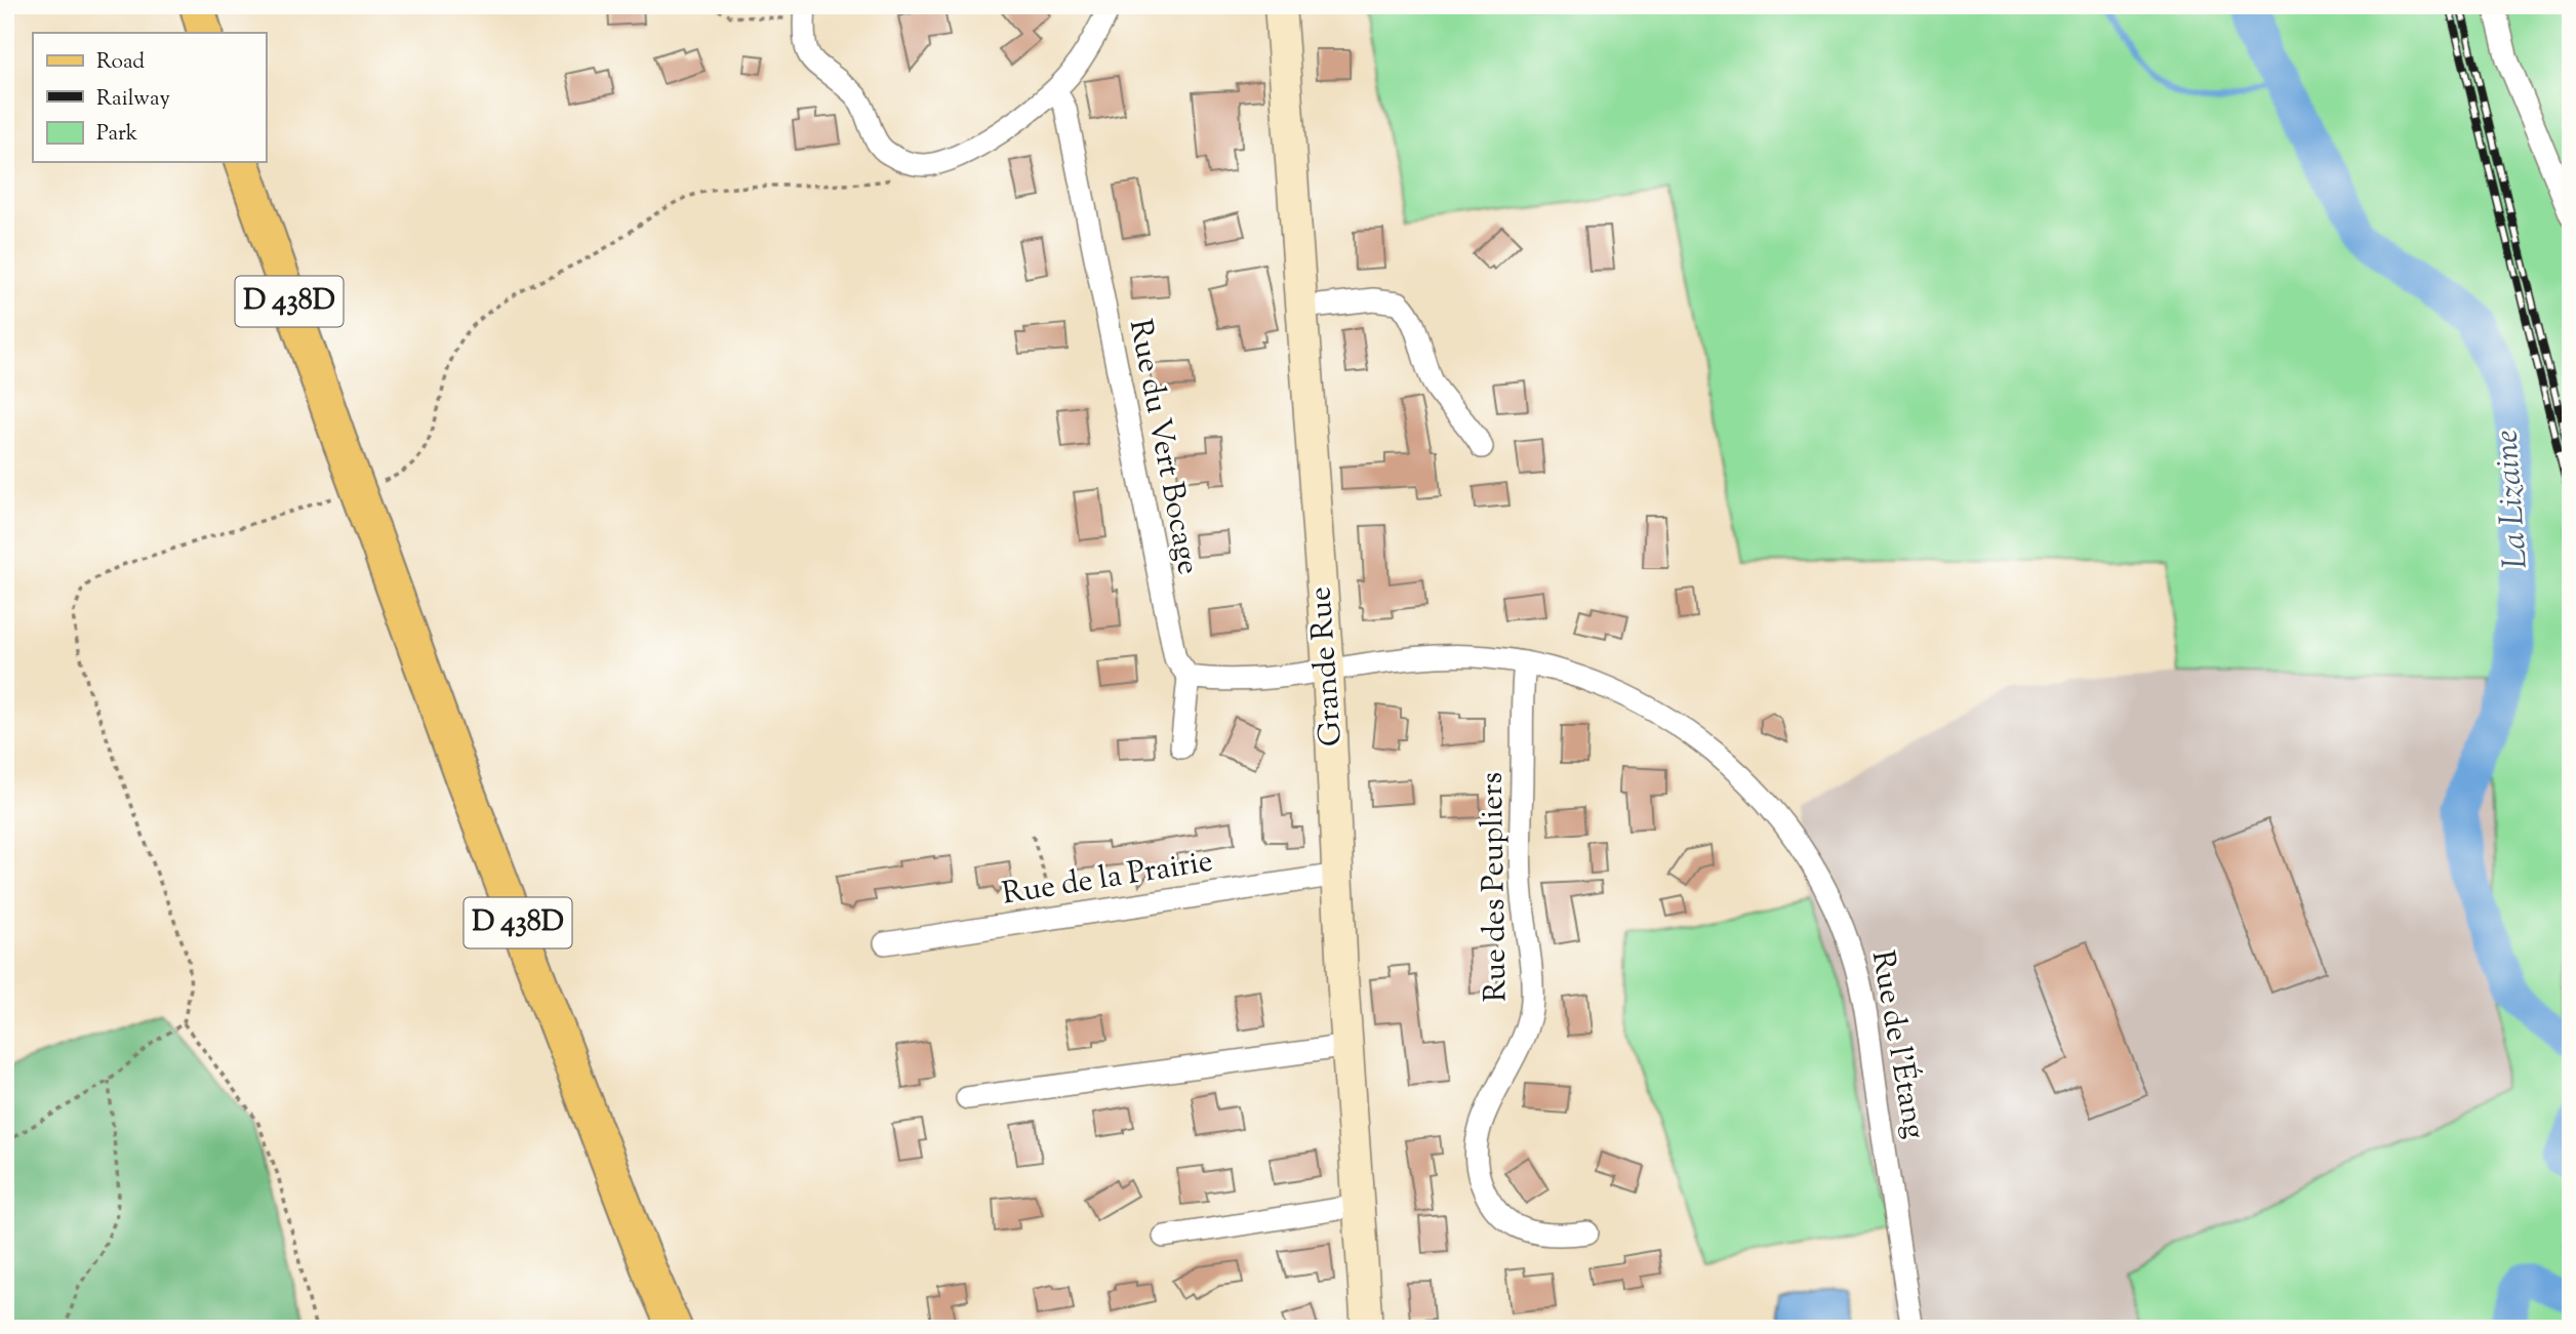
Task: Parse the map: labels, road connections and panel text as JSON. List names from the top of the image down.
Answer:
{
  "streets": {
    "main road": ["D 438D"],
    "street": [
      "Rue du Vert Bocage",
      "Grande Rue",
      "Rue de la Prairie",
      "Rue des Peupliers",
      "Rue de l'Étang"
    ]
  },
  "crossings": [
    ["Grande Rue", "Rue de la Prairie"],
    ["Grande Rue", "Rue de l'Étang"],
    ["Rue des Peupliers", "Rue de l'Étang"]
  ],
  "water": ["La Lizaine"],
  "legend": ["Road", "Railway", "Park"]
}
